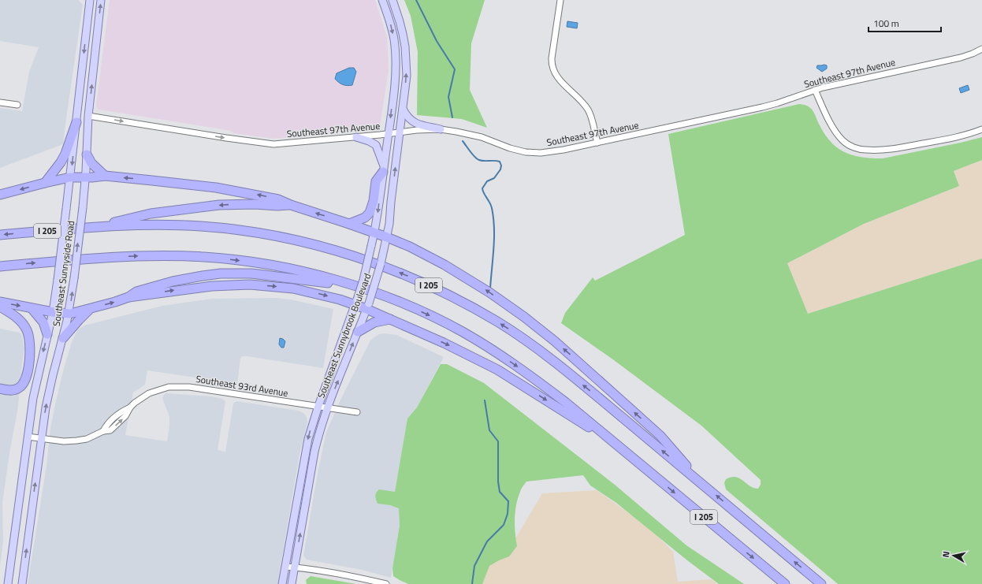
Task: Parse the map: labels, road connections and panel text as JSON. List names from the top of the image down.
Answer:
{
  "streets": {
    "highway": ["I 205"],
    "main road": ["Southeast Sunnyside Road", "Southeast Sunnybrook Boulevard"],
    "street": ["Southeast 97th Avenue", "Southeast 93rd Avenue"]
  },
  "crossings": [
    ["Southeast 97th Avenue", "Southeast Sunnyside Road"],
    ["Southeast 97th Avenue", "Southeast Sunnybrook Boulevard"],
    ["Southeast Sunnyside Road", "Southeast 93rd Avenue"],
    ["Southeast Sunnybrook Boulevard", "Southeast 93rd Avenue"]
  ],
  "scale_bar": "100 m",
  "north": "left"
}
